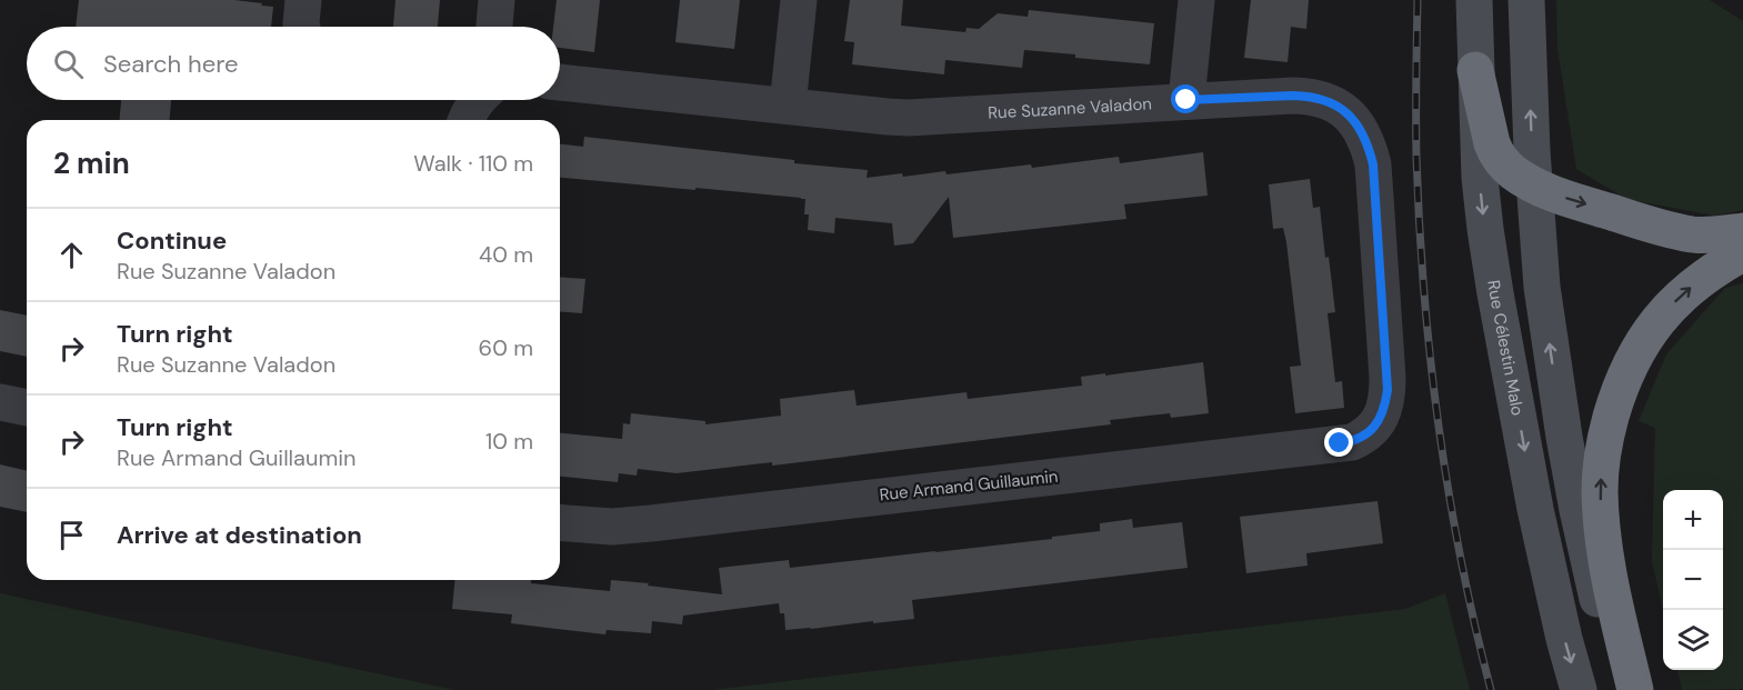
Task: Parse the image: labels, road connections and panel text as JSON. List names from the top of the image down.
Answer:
{
  "streets": {
    "main road": ["Rue Célestin Malo"],
    "street": ["Rue Suzanne Valadon", "Rue Armand Guillaumin"]
  },
  "crossings": [
    ["Rue Suzanne Valadon", "Rue Armand Guillaumin"]
  ],
  "page": {
    "search": "Search here",
    "heading": ["2 min", "Walk · 110 m"],
    "list": [
      ["Continue", "Rue Suzanne Valadon", "40 m"],
      ["Turn right", "Rue Suzanne Valadon", "60 m"],
      ["Turn right", "Rue Armand Guillaumin", "10 m"],
      "Arrive at destination"
    ],
    "map_buttons": ["+", "−"]
  }
}
